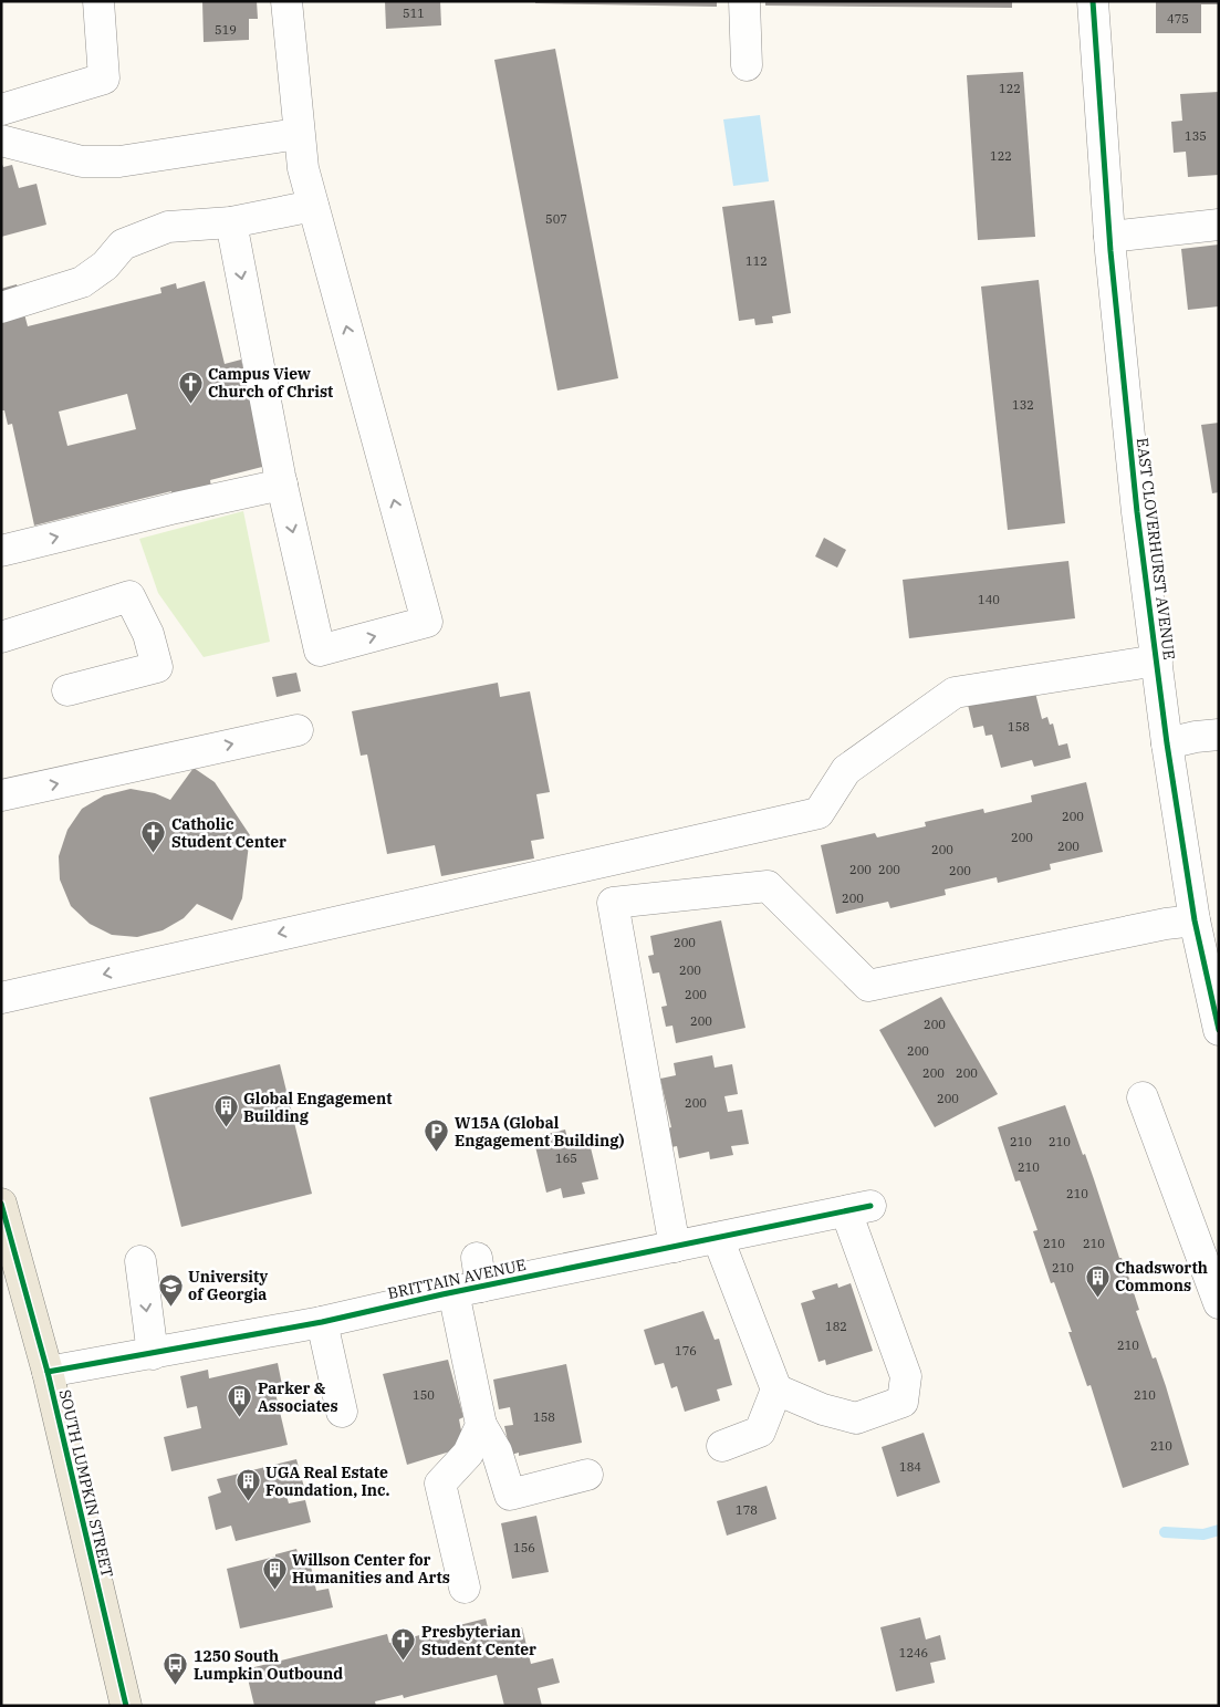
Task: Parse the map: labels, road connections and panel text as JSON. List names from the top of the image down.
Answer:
{
  "streets": {
    "main road": ["SOUTH LUMPKIN STREET"],
    "street": ["EAST CLOVERHURST AVENUE", "BRITTAIN AVENUE"]
  },
  "crossings": [
    ["BRITTAIN AVENUE", "SOUTH LUMPKIN STREET"]
  ],
  "places": {
    "church": ["Campus View Church of Christ", "Catholic Student Center", "Presbyterian Student Center"],
    "building": [
      "Global Engagement Building",
      "Chadsworth Commons",
      "Parker & Associates",
      "UGA Real Estate Foundation, Inc.",
      "Willson Center for Humanities and Arts"
    ],
    "parking": ["W15A (Global Engagement Building)"],
    "school or university": ["University of Georgia"],
    "bus stop": ["1250 South Lumpkin Outbound"]
  },
  "house_numbers": [
    "511",
    "475",
    "519",
    "122",
    "135",
    "122",
    "507",
    "112",
    "132",
    "140",
    "158",
    "200",
    "200",
    "200",
    "200",
    "200",
    "200",
    "200",
    "200",
    "200",
    "200",
    "200",
    "200",
    "200",
    "200",
    "200",
    "200",
    "200",
    "200",
    "210",
    "210",
    "165",
    "210",
    "210",
    "210",
    "210",
    "210",
    "182",
    "210",
    "176",
    "150",
    "210",
    "158",
    "210",
    "184",
    "178",
    "156",
    "1246"
  ]
}
